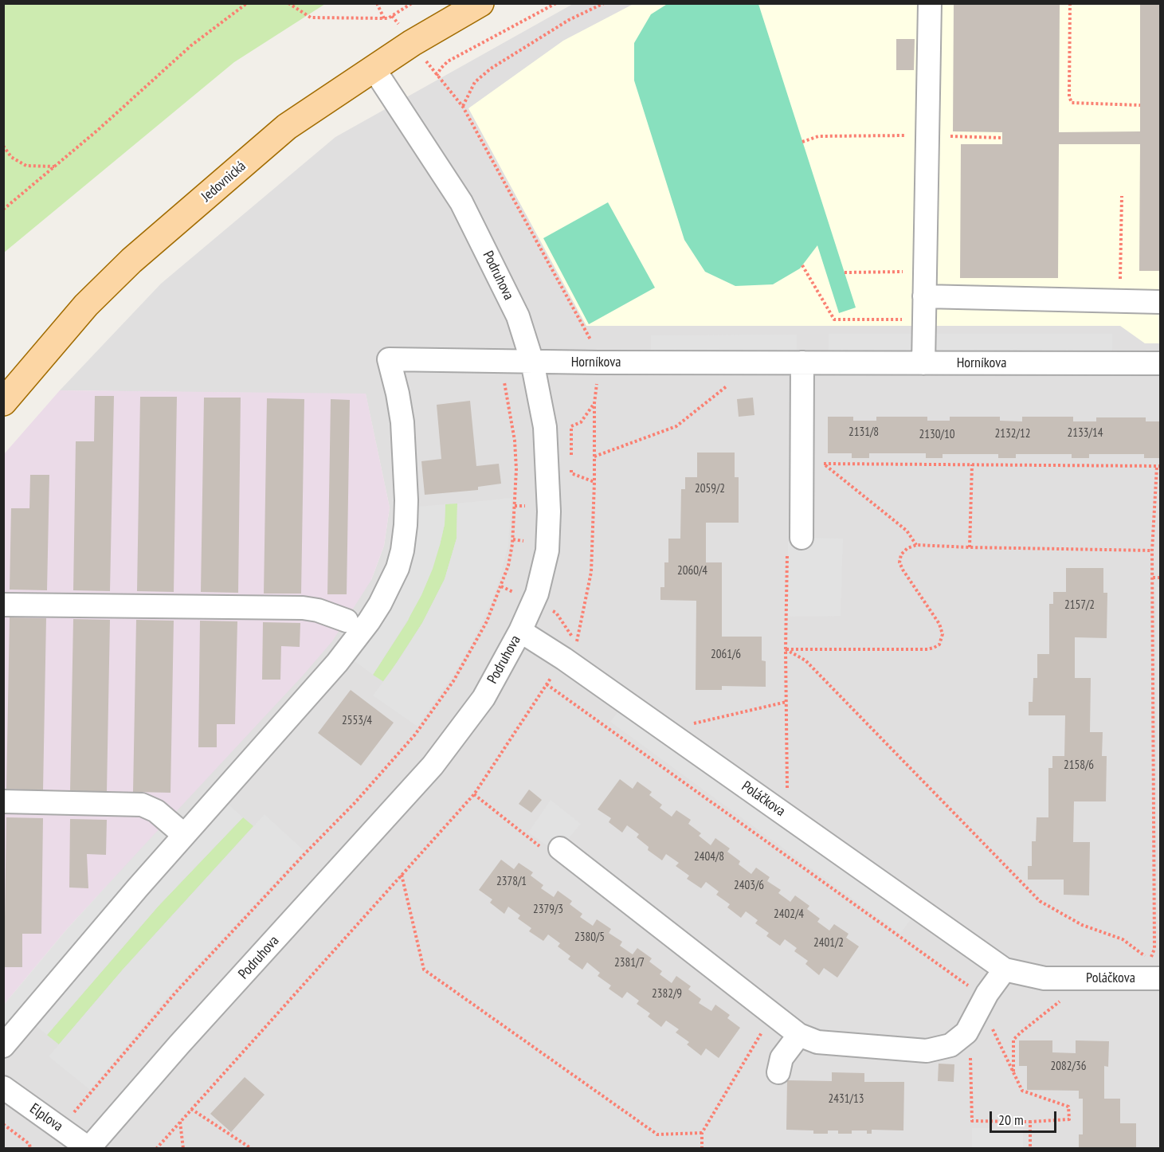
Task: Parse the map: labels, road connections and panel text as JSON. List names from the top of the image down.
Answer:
{
  "streets": {
    "main road": ["Jedovnická"],
    "street": [
      "Podruhova",
      "Horníkova",
      "Poláčkova",
      "Elplova"
    ]
  },
  "crossings": [
    ["Jedovnická", "Podruhova"],
    ["Podruhova", "Horníkova"],
    ["Podruhova", "Poláčkova"],
    ["Podruhova", "Elplova"]
  ],
  "house_numbers": [
    "2131/8",
    "2133/14",
    "2132/12",
    "2130/10",
    "2059/2",
    "2060/4",
    "2157/2",
    "2061/6",
    "2553/4",
    "2158/6",
    "2404/8",
    "2378/1",
    "2403/6",
    "2379/3",
    "2402/4",
    "2380/5",
    "2401/2",
    "2381/7",
    "2382/9",
    "2082/36",
    "2431/13"
  ],
  "scale_bar": "20 m"
}
